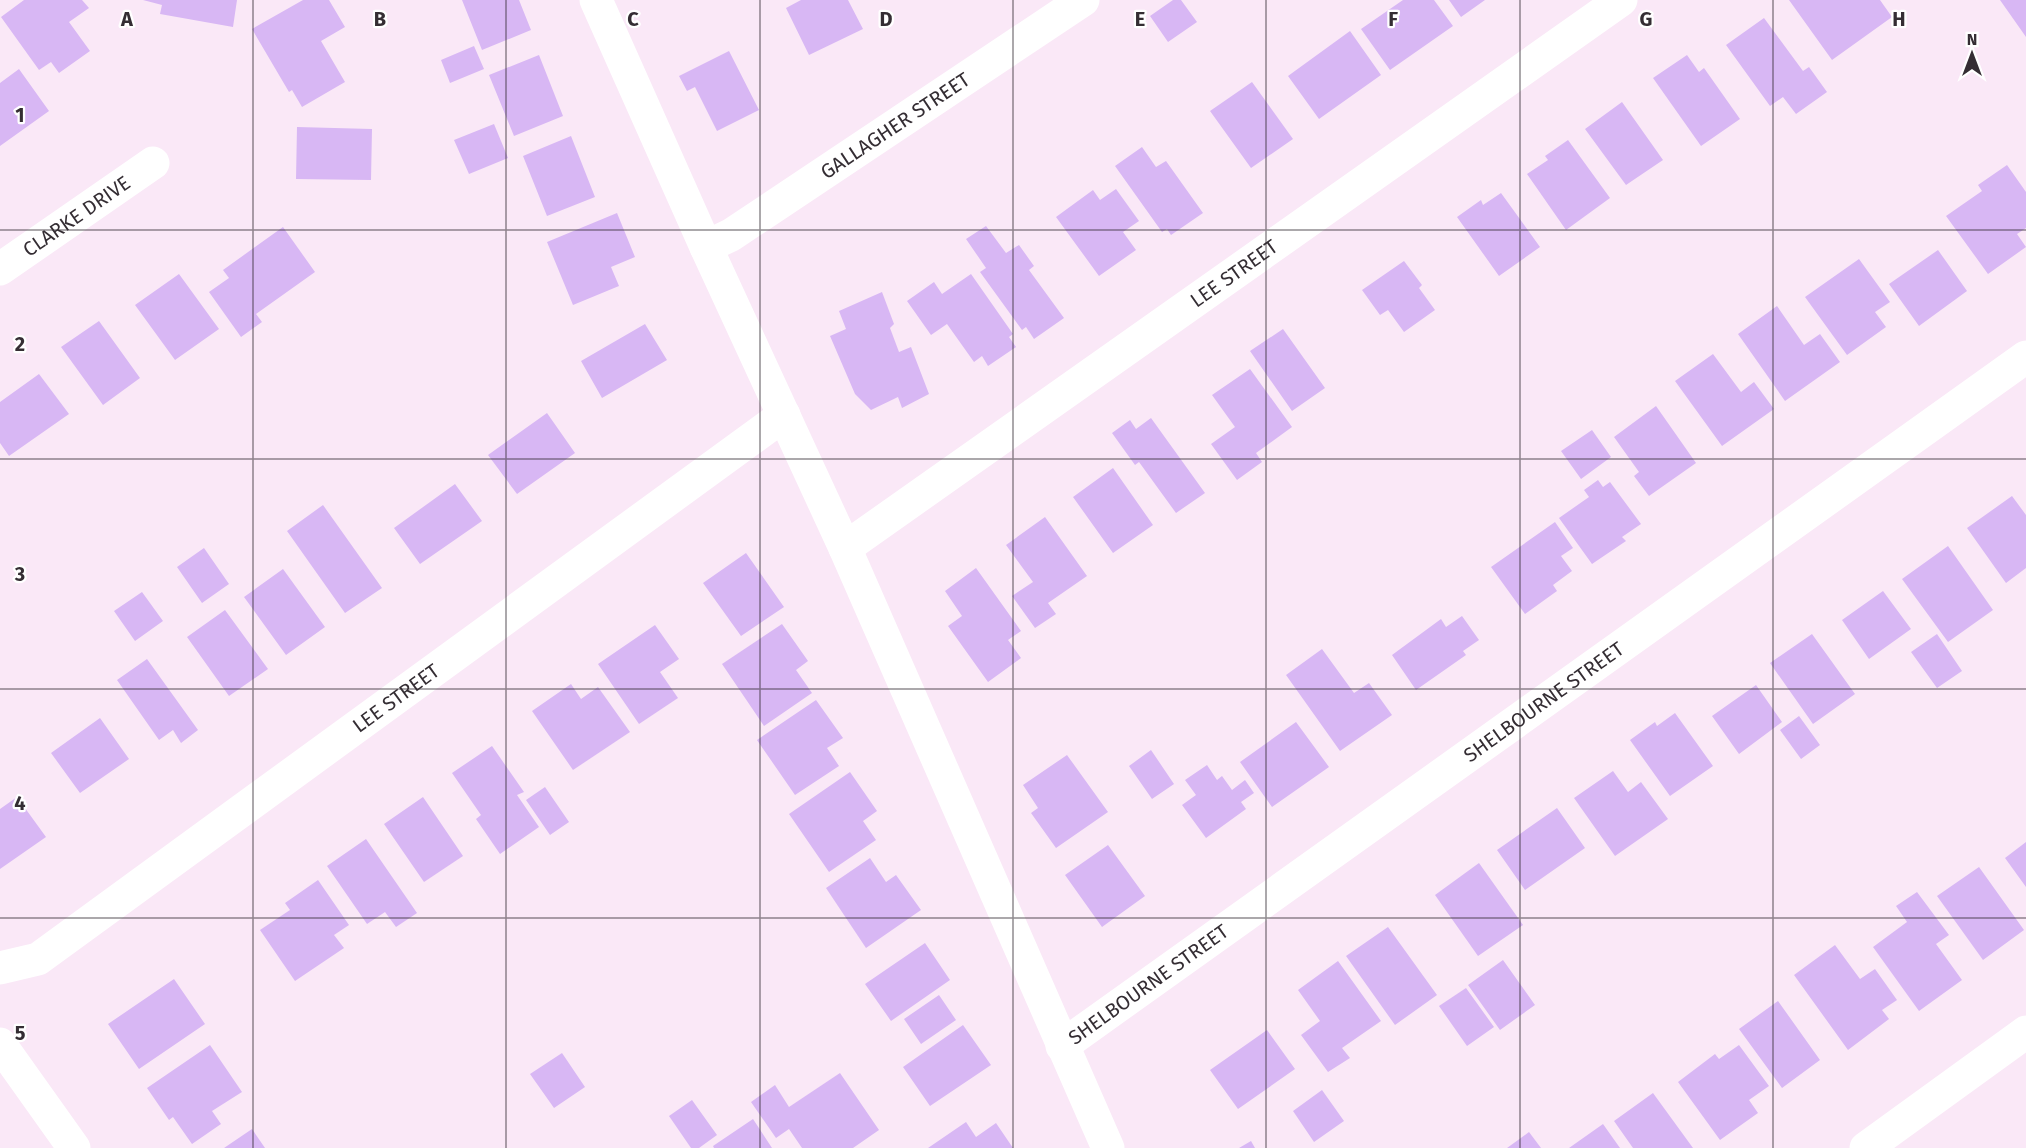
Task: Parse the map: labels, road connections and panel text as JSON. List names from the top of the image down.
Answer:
{
  "streets": {
    "street": [
      "GALLAGHER STREET",
      "CLARKE DRIVE",
      "LEE STREET",
      "SHELBOURNE STREET"
    ]
  },
  "north": "top",
  "grid": {
    "columns": [
      "A",
      "B",
      "C",
      "D",
      "E",
      "F",
      "G",
      "H"
    ],
    "rows": [
      "1",
      "2",
      "3",
      "4",
      "5"
    ]
  }
}
